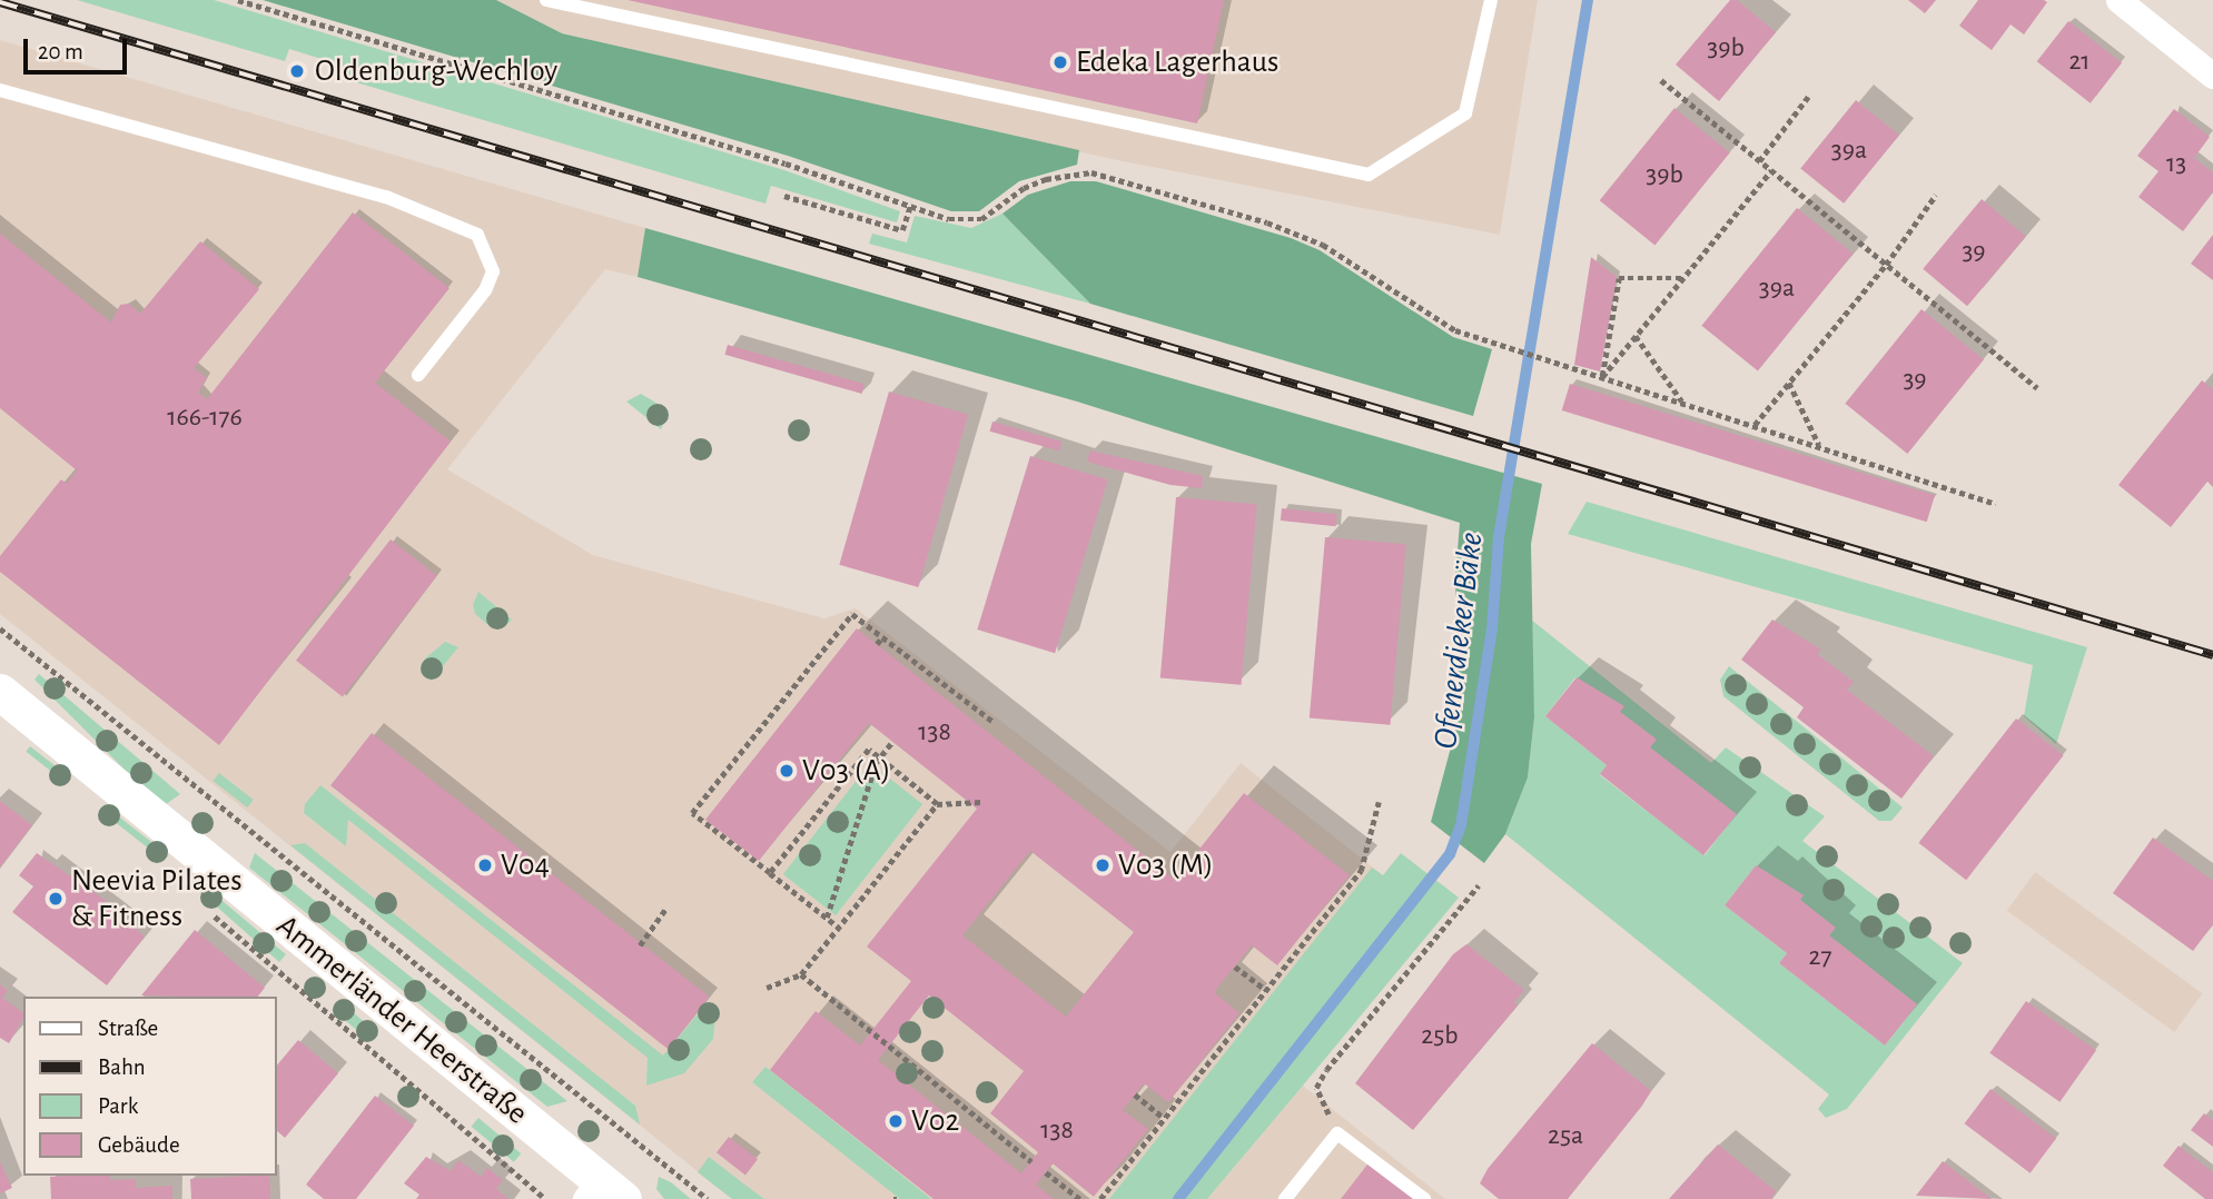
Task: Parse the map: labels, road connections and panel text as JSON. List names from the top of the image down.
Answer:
{
  "streets": {
    "street": ["Ammerländer Heerstraße"]
  },
  "water": ["Ofenerdieker Bäke"],
  "places": [
    "Edeka Lagerhaus",
    "Oldenburg-Wechloy",
    "V03 (A)",
    "V04",
    "V03 (M)",
    "Neevia Pilates & Fitness",
    "V02"
  ],
  "house_numbers": [
    "39b",
    "21",
    "39a",
    "13",
    "39b",
    "39",
    "39a",
    "39",
    "166-176",
    "138",
    "27",
    "25b",
    "138",
    "25a"
  ],
  "legend": [
    "Straße",
    "Bahn",
    "Park",
    "Gebäude"
  ],
  "scale_bar": "20 m"
}
